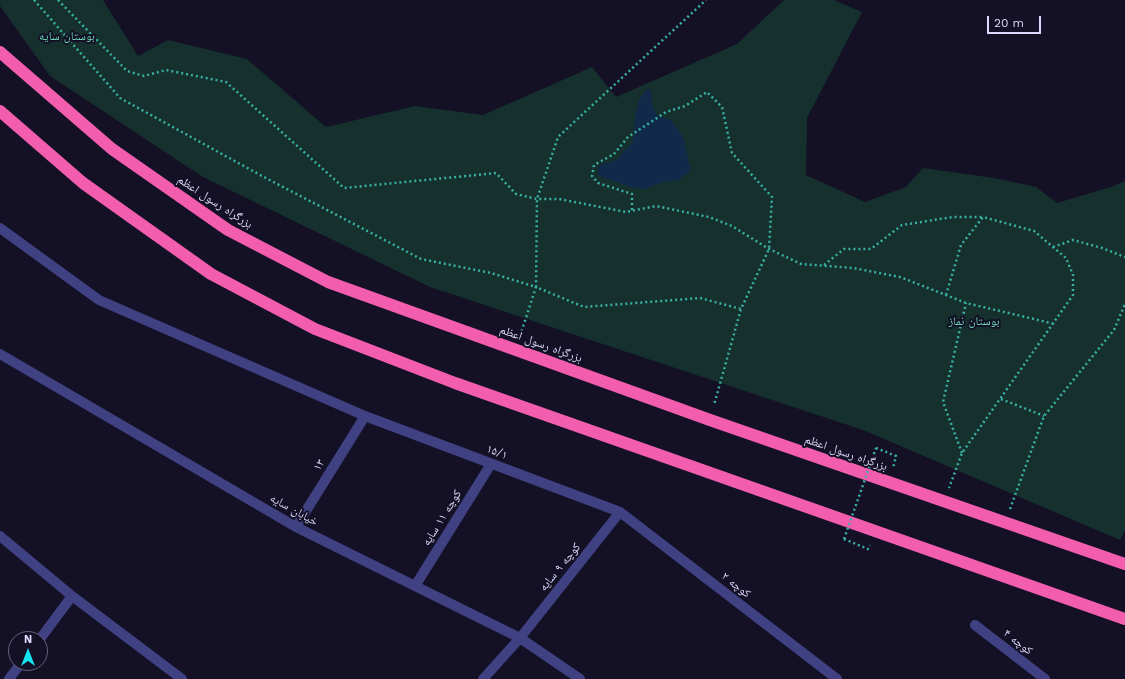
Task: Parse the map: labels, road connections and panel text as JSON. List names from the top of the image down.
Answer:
{
  "streets": {
    "highway": ["بزرگراه رسول اعظم"],
    "street": [
      "۱۵/۱",
      "۱۳",
      "خیابان سایه",
      "کوچه ۱۱ سایه",
      "کوچه ۹ سایه",
      "کوچه ۲",
      "کوچه ۴"
    ]
  },
  "crossings": [
    ["۱۵/۱", "۱۳"],
    ["۱۵/۱", "کوچه ۱۱ سایه"],
    ["۱۵/۱", "کوچه ۹ سایه"],
    ["۱۵/۱", "کوچه ۲"],
    ["۱۳", "خیابان سایه"],
    ["خیابان سایه", "کوچه ۱۱ سایه"],
    ["خیابان سایه", "کوچه ۹ سایه"],
    ["کوچه ۹ سایه", "کوچه ۲"]
  ],
  "parks": ["بوستان سایه", "بوستان نماز"],
  "scale_bar": "20 m",
  "north": "top"
}
